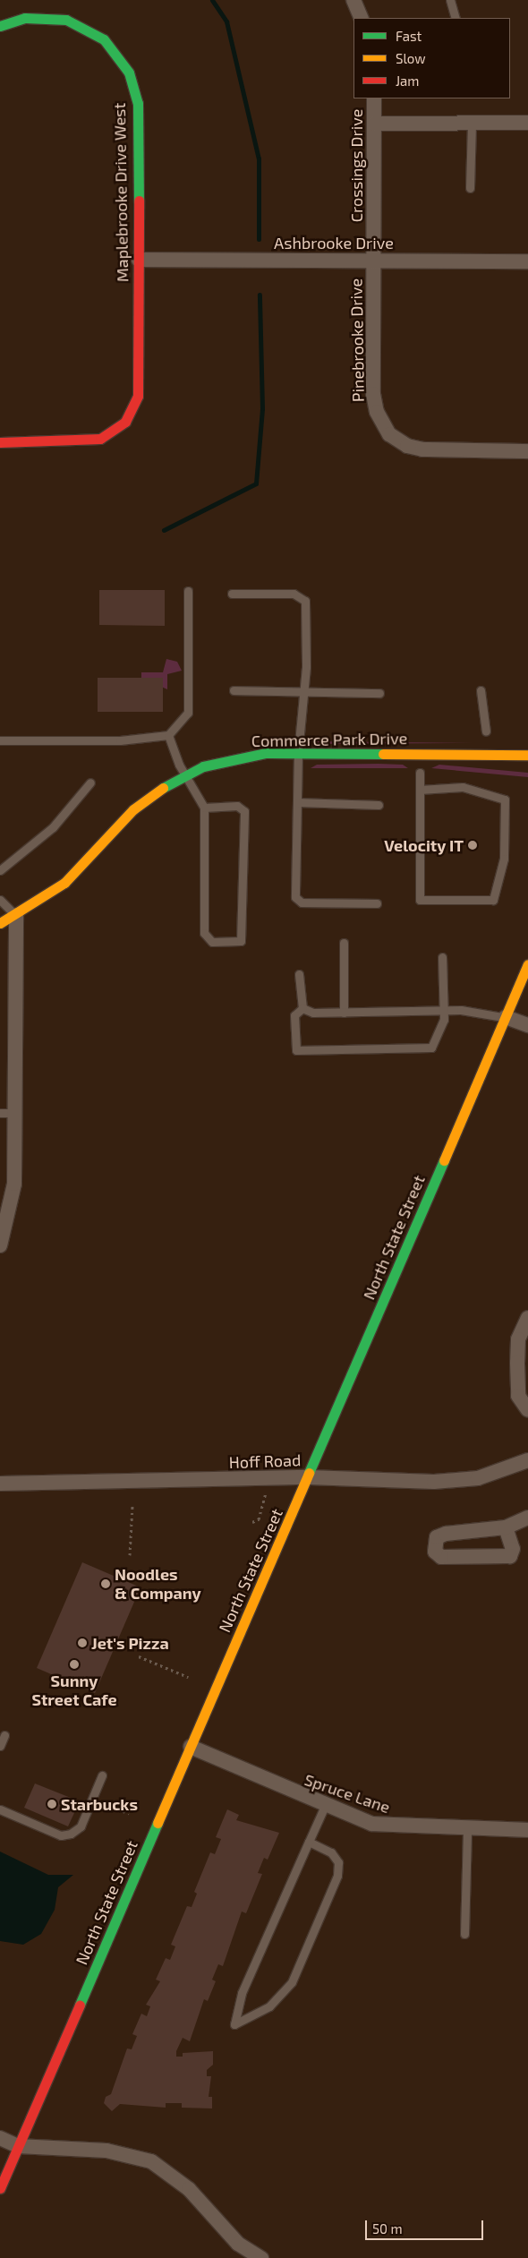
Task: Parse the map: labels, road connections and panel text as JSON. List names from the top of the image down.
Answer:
{
  "streets": {
    "main road": ["Maplebrooke Drive West", "Commerce Park Drive", "North State Street"],
    "street": [
      "Crossings Drive",
      "Ashbrooke Drive",
      "Pinebrooke Drive",
      "Hoff Road",
      "Spruce Lane"
    ]
  },
  "crossings": [
    ["Crossings Drive", "Ashbrooke Drive"],
    ["Crossings Drive", "Pinebrooke Drive"],
    ["Maplebrooke Drive West", "Ashbrooke Drive"],
    ["Ashbrooke Drive", "Pinebrooke Drive"],
    ["North State Street", "Hoff Road"],
    ["North State Street", "Spruce Lane"]
  ],
  "places": [
    "Velocity IT",
    "Noodles & Company",
    "Jet's Pizza",
    "Sunny Street Cafe",
    "Starbucks"
  ],
  "legend": ["Fast", "Slow", "Jam"],
  "scale_bar": "50 m"
}
